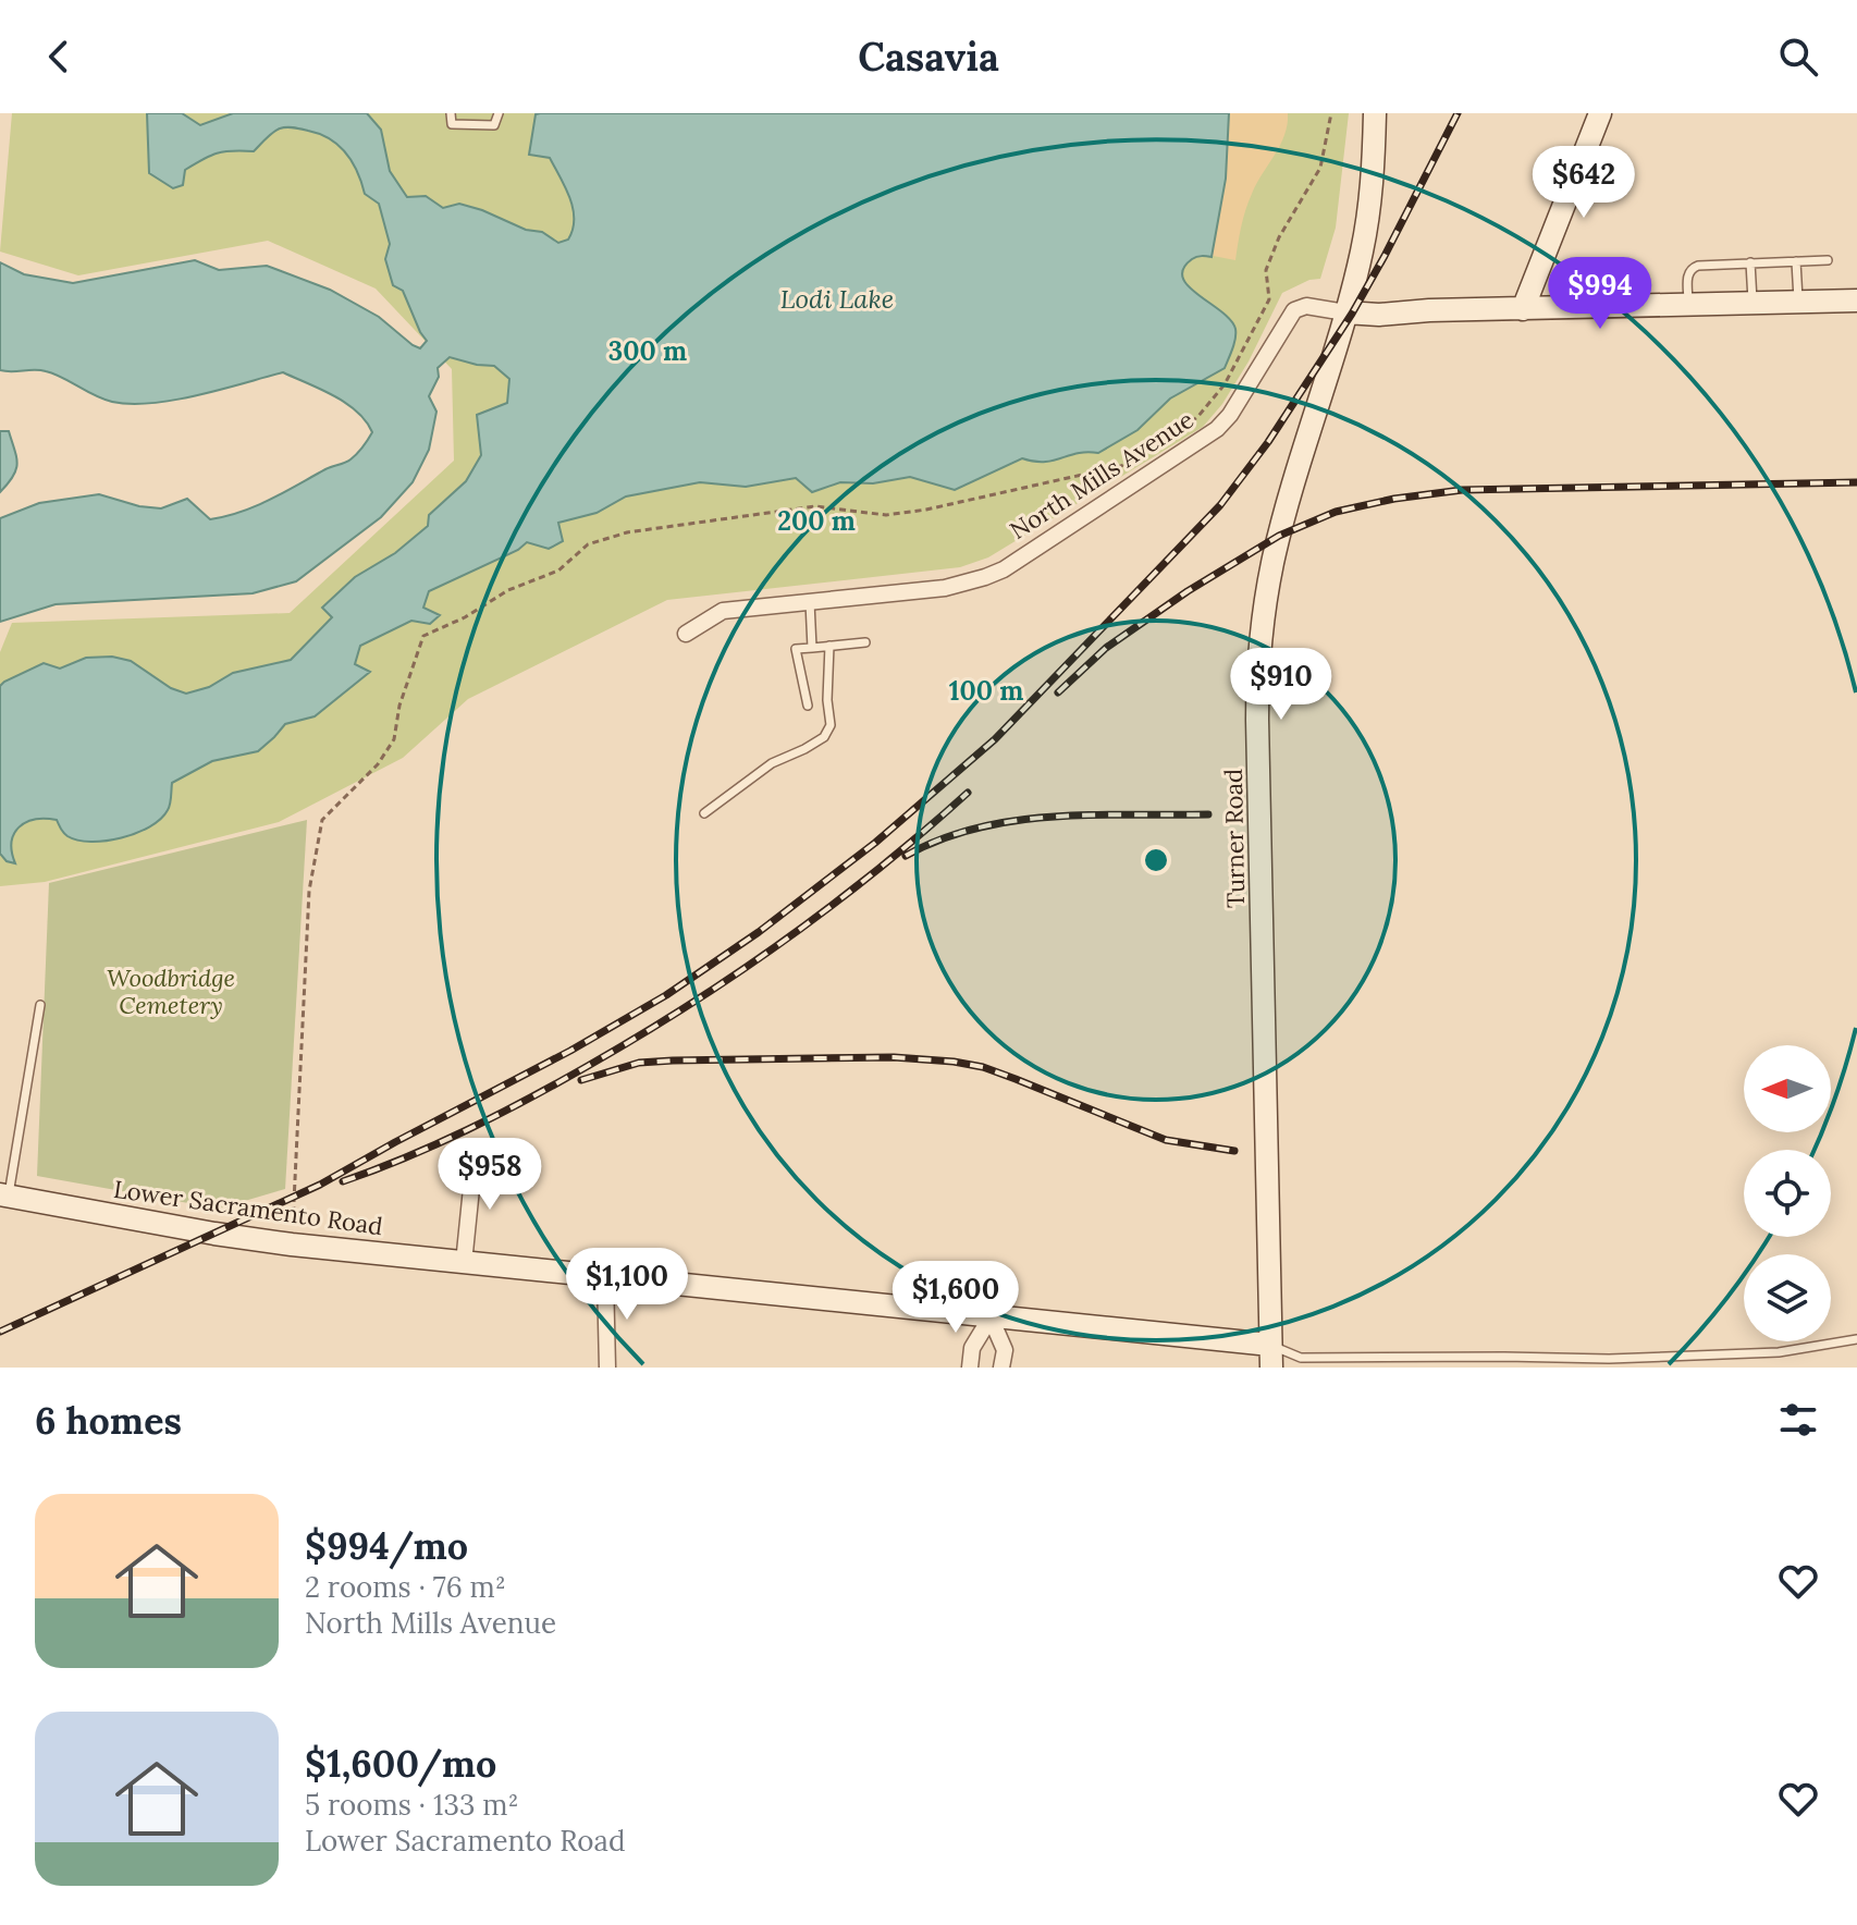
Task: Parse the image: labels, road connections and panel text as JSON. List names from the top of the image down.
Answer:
{
  "streets": {
    "main road": ["North Mills Avenue", "Turner Road", "Lower Sacramento Road"]
  },
  "crossings": [
    ["North Mills Avenue", "Turner Road"],
    ["Turner Road", "Lower Sacramento Road"]
  ],
  "water": ["Lodi Lake"],
  "parks": ["Woodbridge Cemetery"],
  "north": "left",
  "page": {
    "header": "Casavia",
    "price": [
      "$642",
      "$994",
      "$910",
      "$958",
      "$1,100",
      "$1,600"
    ],
    "heading": "6 homes",
    "list": [
      {
        "name": "$994/mo",
        "note": "2 rooms · 76 m² · North Mills Avenue"
      },
      {
        "name": "$1,600/mo",
        "note": "5 rooms · 133 m² · Lower Sacramento Road"
      }
    ]
  },
  "rings": ["300 m", "200 m", "100 m"]
}
